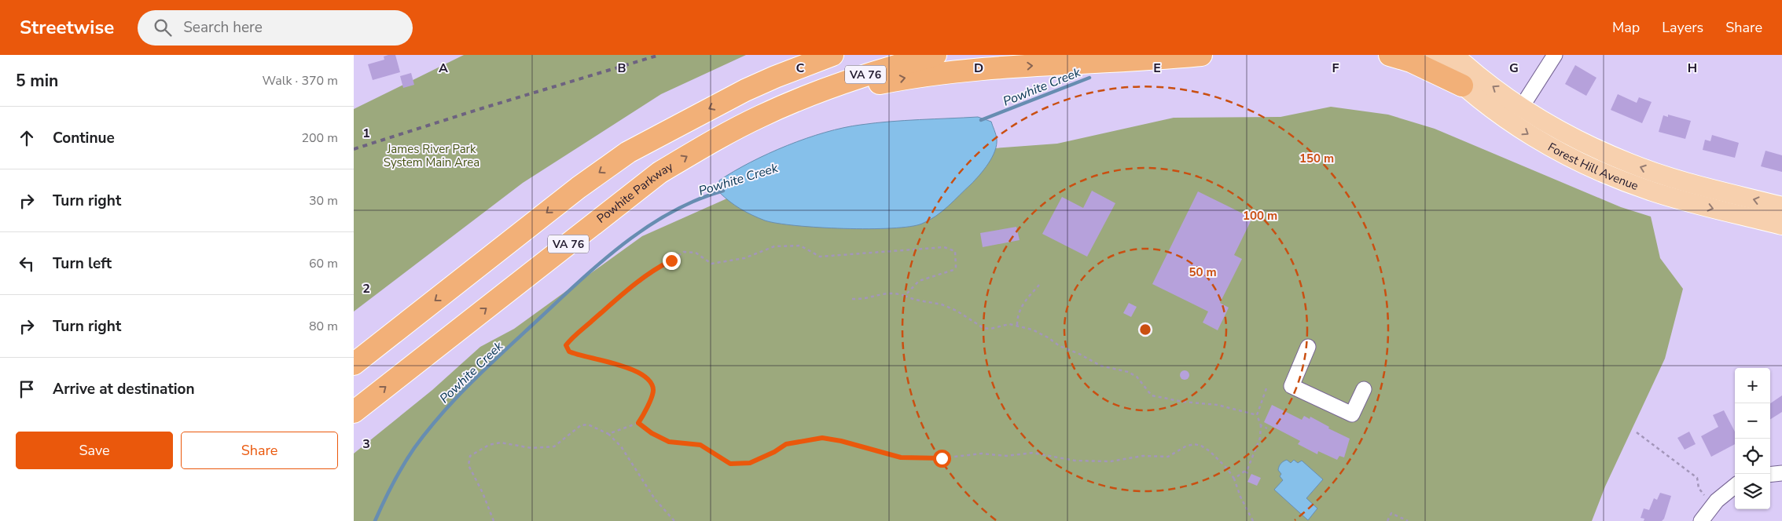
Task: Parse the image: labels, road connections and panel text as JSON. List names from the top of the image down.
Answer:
{
  "streets": {
    "highway": ["VA 76", "Powhite Parkway"],
    "main road": ["Forest Hill Avenue"]
  },
  "water": ["Powhite Creek"],
  "parks": ["James River Park System Main Area"],
  "page": {
    "header": "Streetwise",
    "search": "Search here",
    "nav": ["Map", "Layers", "Share"],
    "heading": ["5 min", "Walk · 370 m"],
    "list": [
      ["Continue", "200 m"],
      ["Turn right", "30 m"],
      ["Turn left", "60 m"],
      ["Turn right", "80 m"],
      "Arrive at destination"
    ],
    "map_buttons": ["+", "−"],
    "buttons": ["Save", "Share"]
  },
  "grid": {
    "columns": [
      "A",
      "B",
      "C",
      "D",
      "E",
      "F",
      "G",
      "H"
    ],
    "rows": ["1", "2", "3"]
  },
  "rings": ["150 m", "100 m", "50 m"]
}
